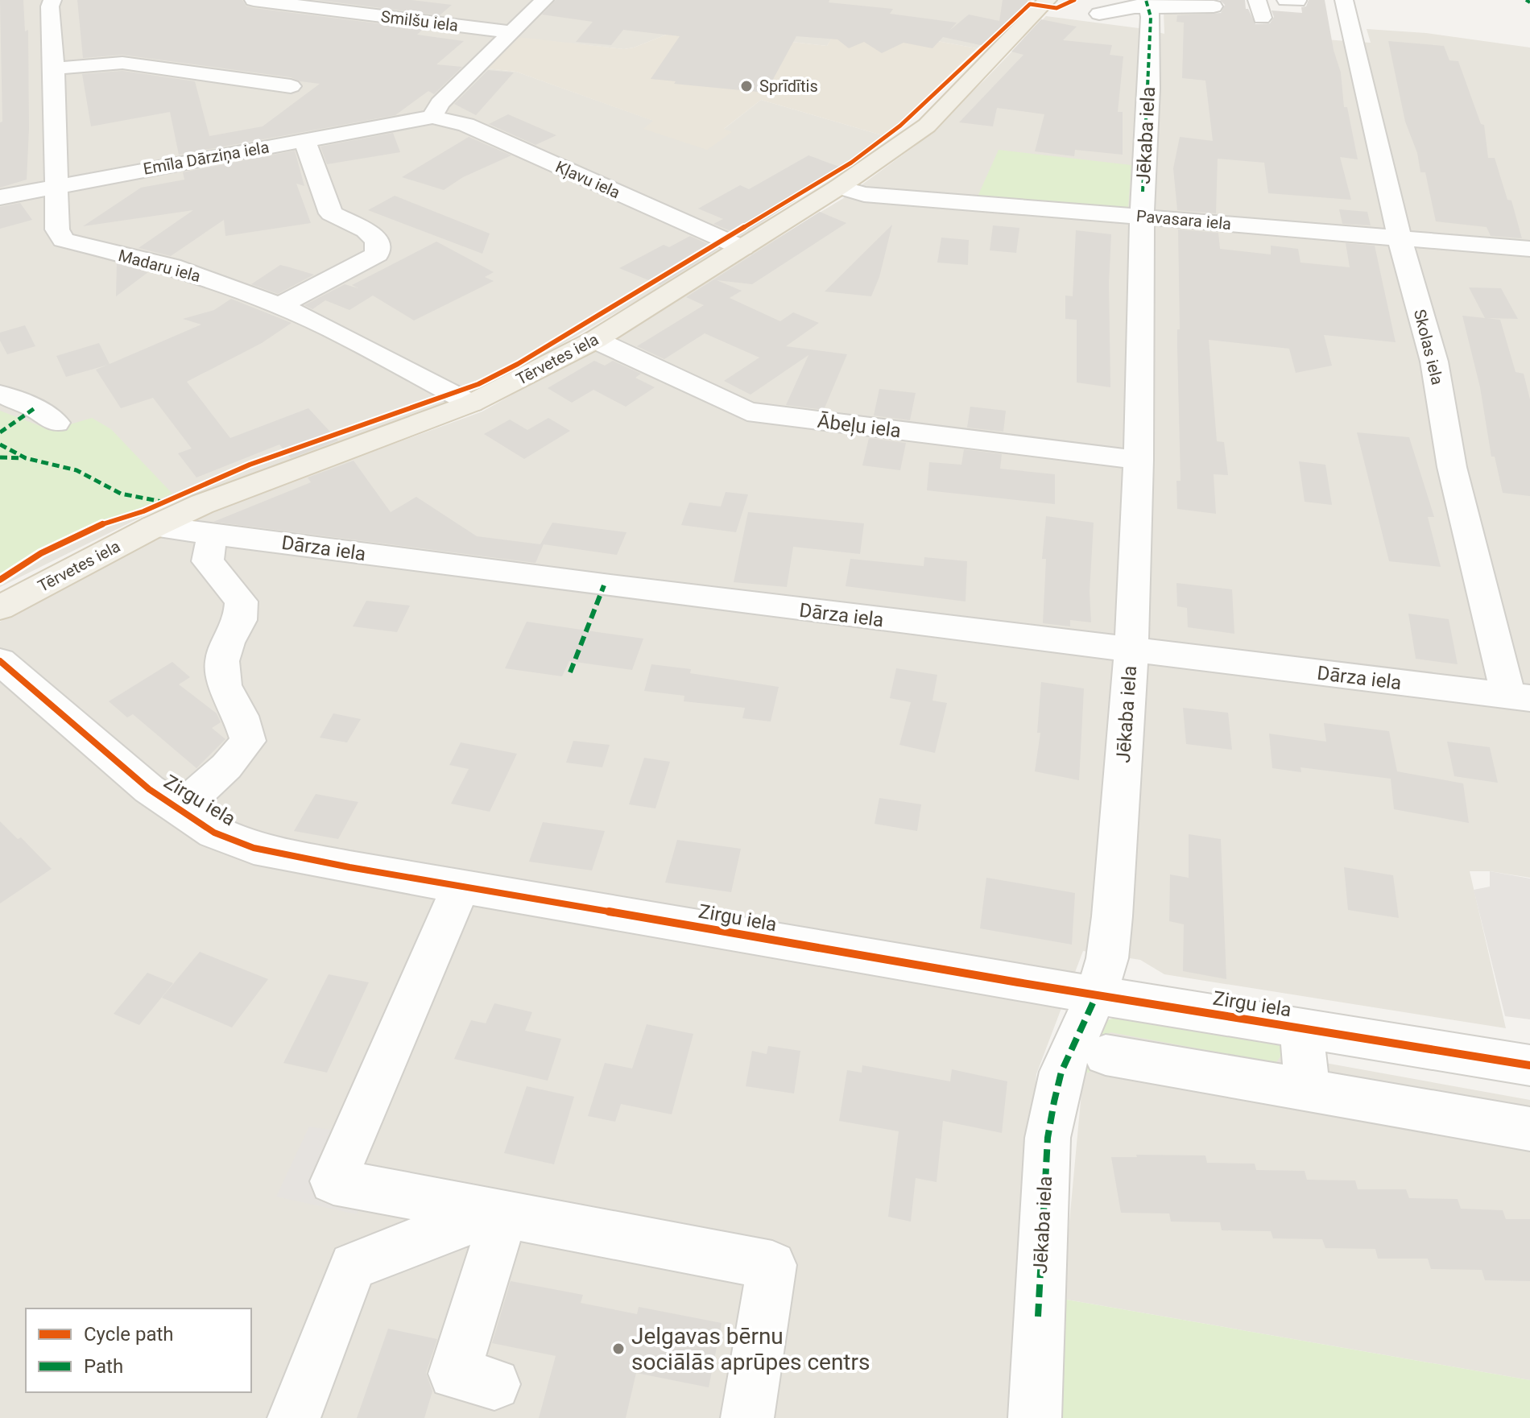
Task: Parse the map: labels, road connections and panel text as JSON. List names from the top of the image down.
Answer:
{
  "streets": {
    "main road": ["Tērvetes iela"],
    "street": [
      "Smilšu iela",
      "Jēkaba iela",
      "Emīla Dārziņa iela",
      "Kļavu iela",
      "Pavasara iela",
      "Madaru iela",
      "Skolas iela",
      "Ābeļu iela",
      "Dārza iela",
      "Zirgu iela"
    ]
  },
  "crossings": [
    ["Jēkaba iela", "Pavasara iela"],
    ["Jēkaba iela", "Ābeļu iela"],
    ["Jēkaba iela", "Dārza iela"],
    ["Jēkaba iela", "Zirgu iela"],
    ["Emīla Dārziņa iela", "Kļavu iela"],
    ["Emīla Dārziņa iela", "Madaru iela"],
    ["Kļavu iela", "Tērvetes iela"],
    ["Pavasara iela", "Skolas iela"],
    ["Pavasara iela", "Tērvetes iela"],
    ["Madaru iela", "Tērvetes iela"],
    ["Skolas iela", "Dārza iela"],
    ["Tērvetes iela", "Ābeļu iela"],
    ["Tērvetes iela", "Dārza iela"]
  ],
  "places": ["Sprīdītis", "Jelgavas bērnu sociālās aprūpes centrs"],
  "legend": ["Cycle path", "Path"]
}
